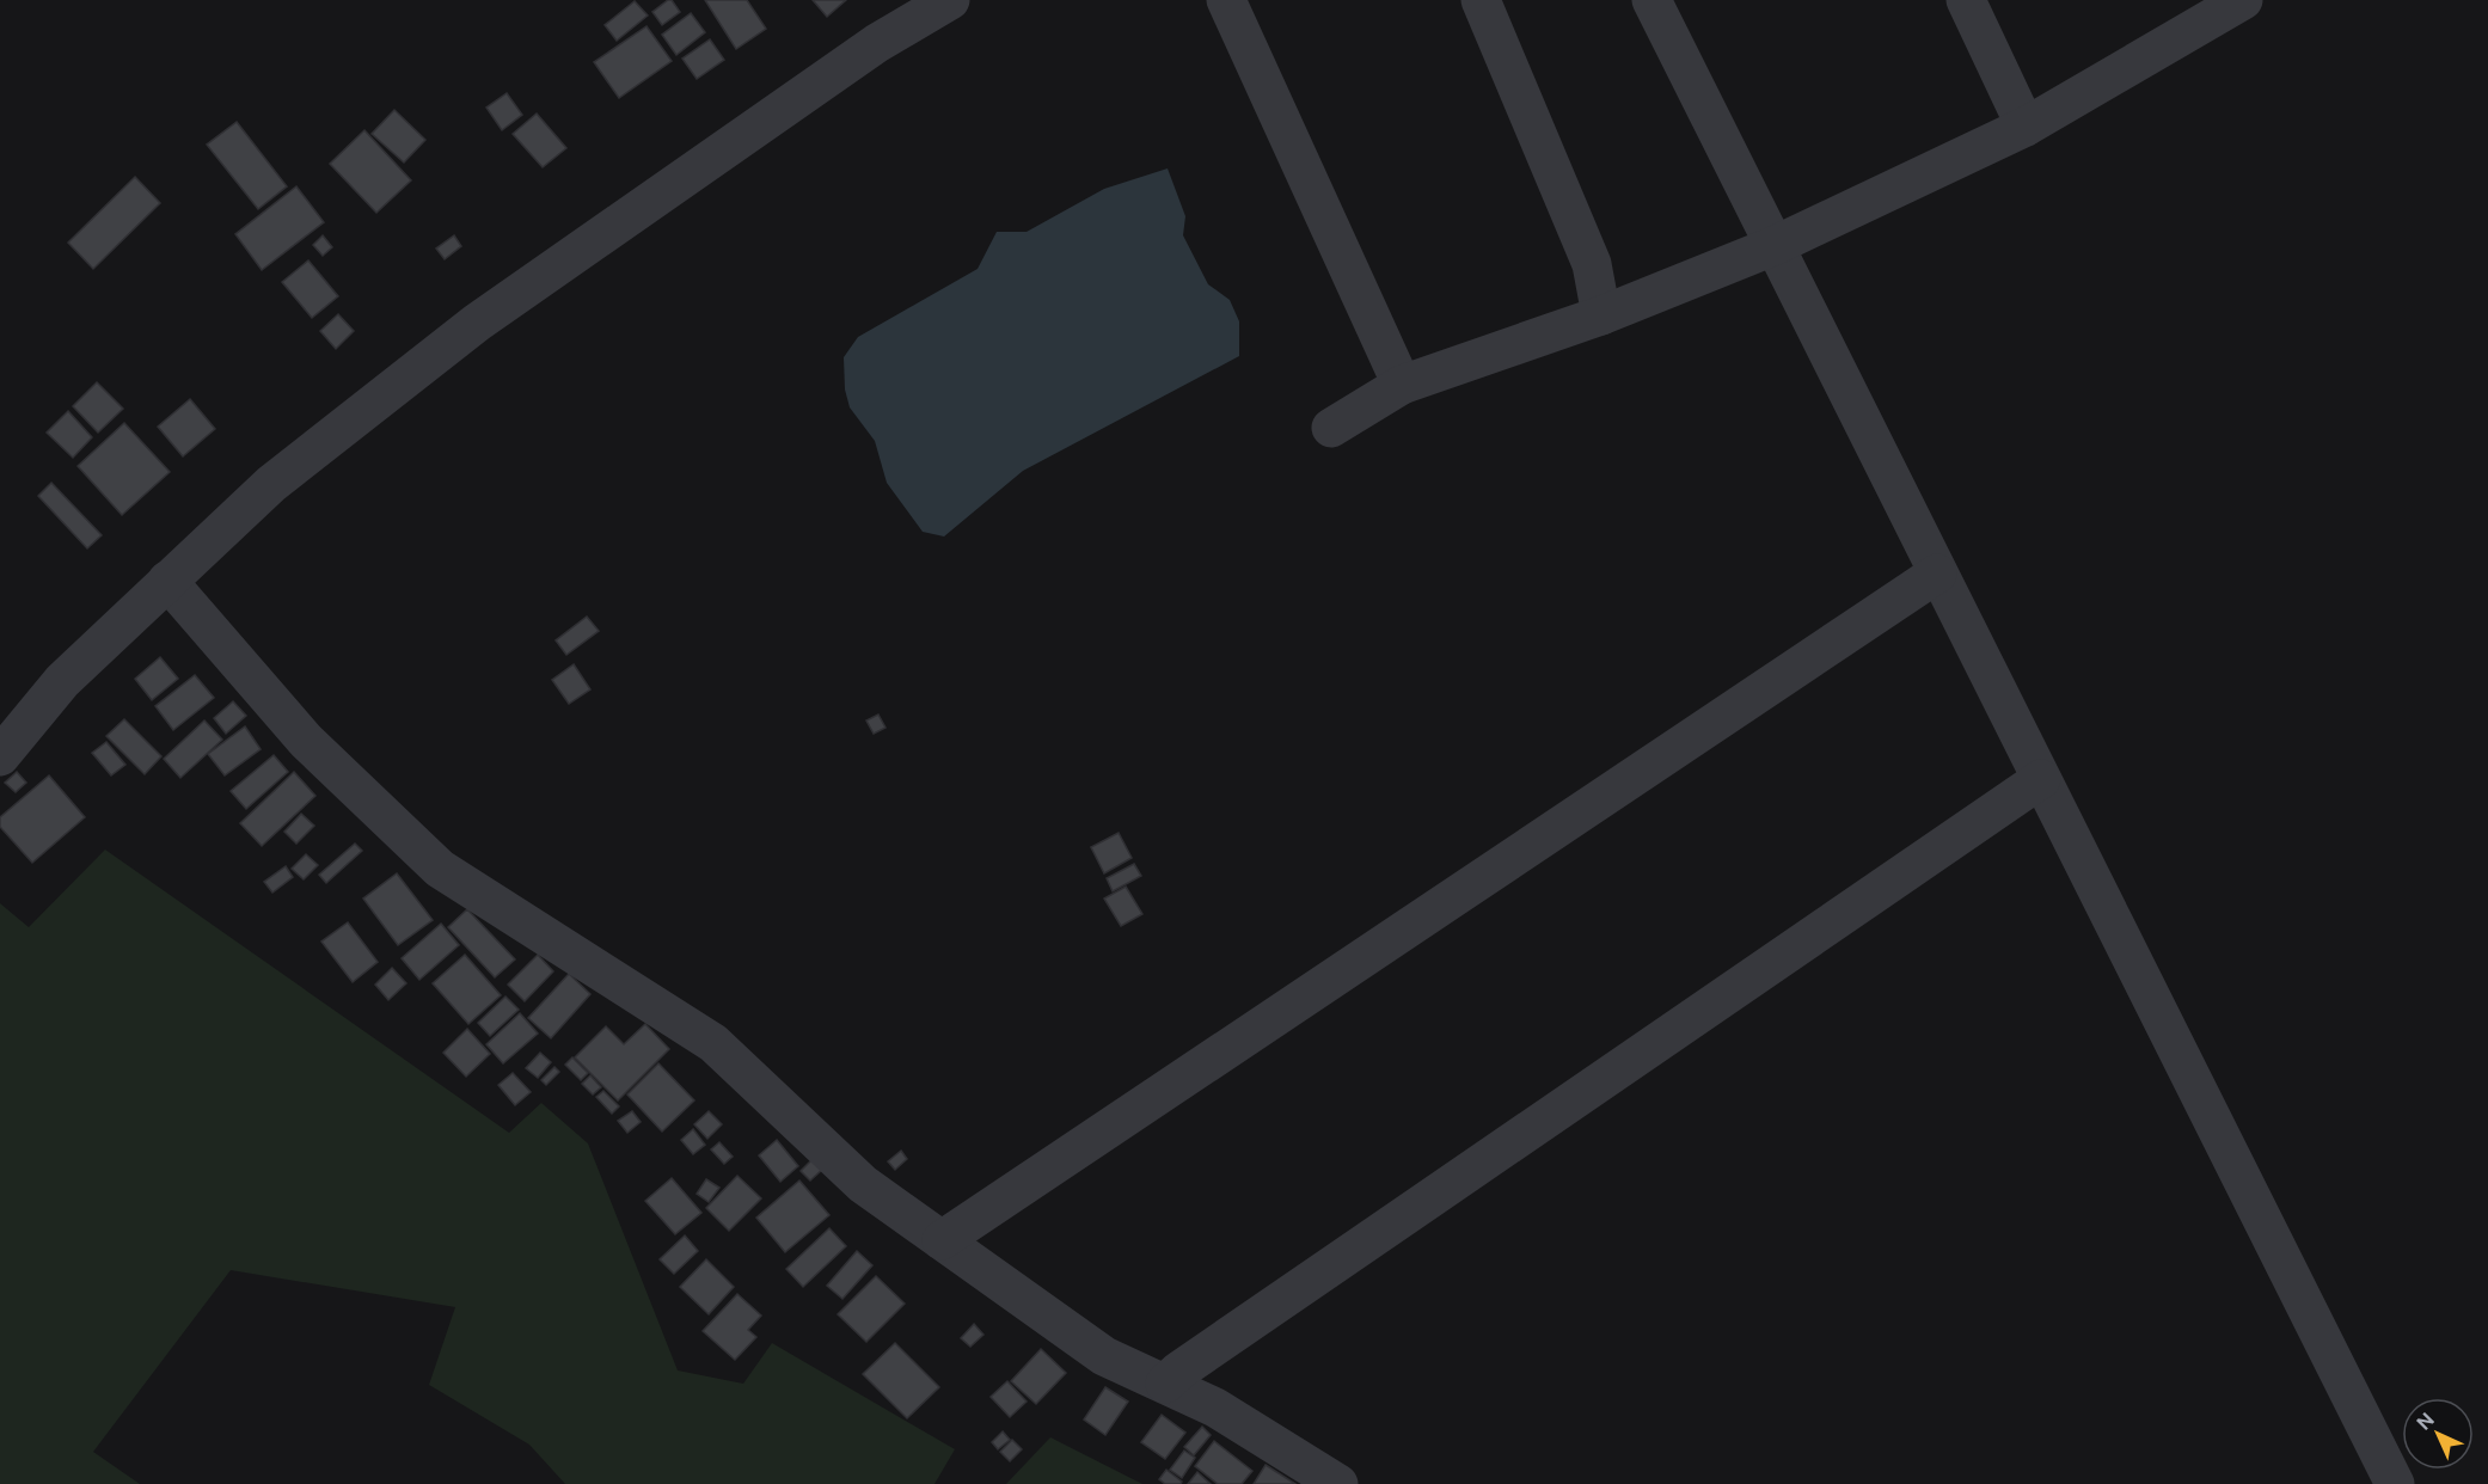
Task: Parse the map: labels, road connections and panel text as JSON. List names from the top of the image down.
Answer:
{
  "north": "top left"
}
